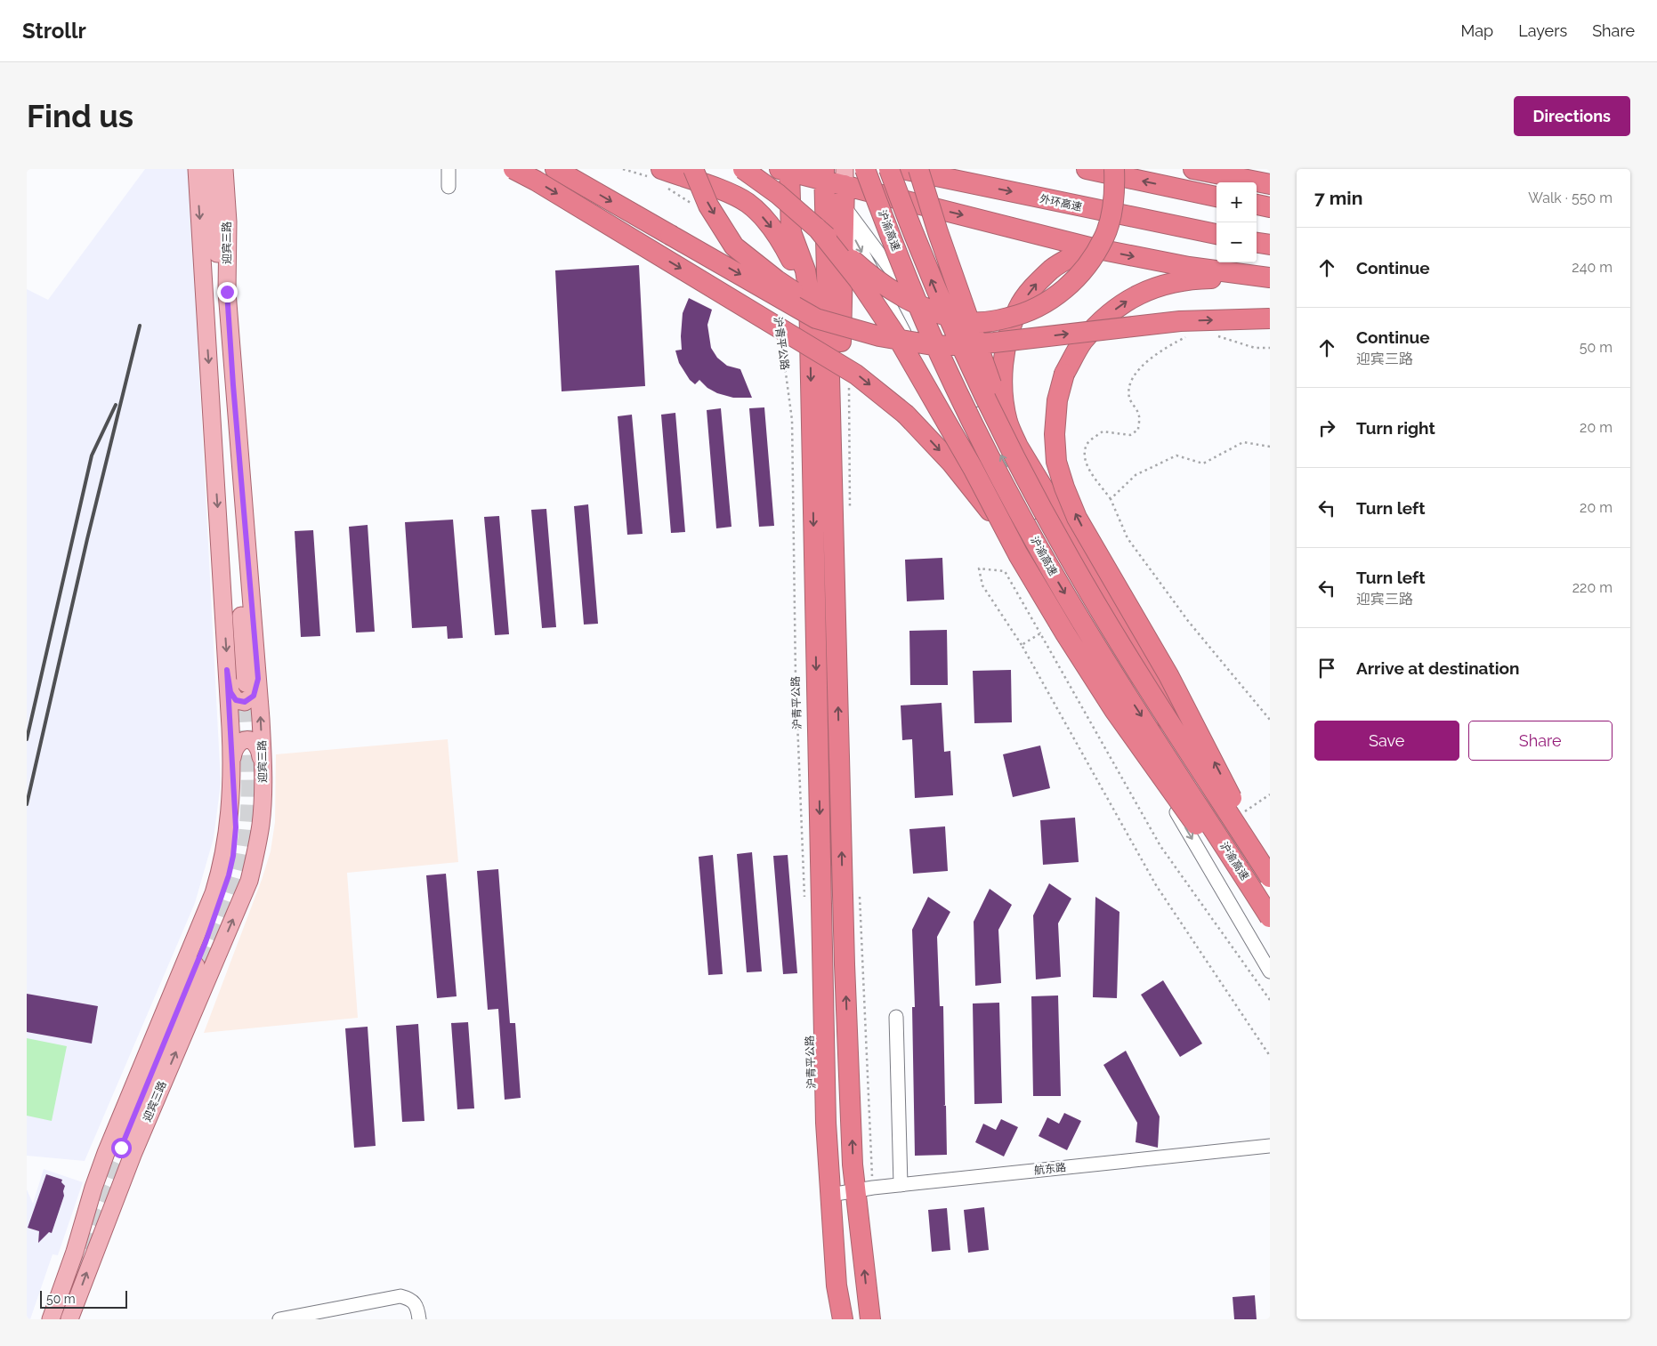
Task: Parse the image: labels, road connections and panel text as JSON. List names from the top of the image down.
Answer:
{
  "streets": {
    "highway": ["外环高速", "沪渝高速", "沪青平公路"],
    "main road": ["迎宾三路"],
    "street": ["航东路"]
  },
  "crossings": [
    ["沪青平公路", "航东路"]
  ],
  "scale_bar": "50 m",
  "page": {
    "header": "Strollr",
    "nav": ["Map", "Layers", "Share"],
    "buttons": [
      "Directions",
      ["Save", "Share"]
    ],
    "title": "Find us",
    "heading": ["7 min", "Walk · 550 m"],
    "map_buttons": ["+", "−"],
    "list": [
      ["Continue", "240 m"],
      ["Continue", "迎宾三路", "50 m"],
      ["Turn right", "20 m"],
      ["Turn left", "20 m"],
      ["Turn left", "迎宾三路", "220 m"],
      "Arrive at destination"
    ],
    "scale": "50 m"
  }
}
